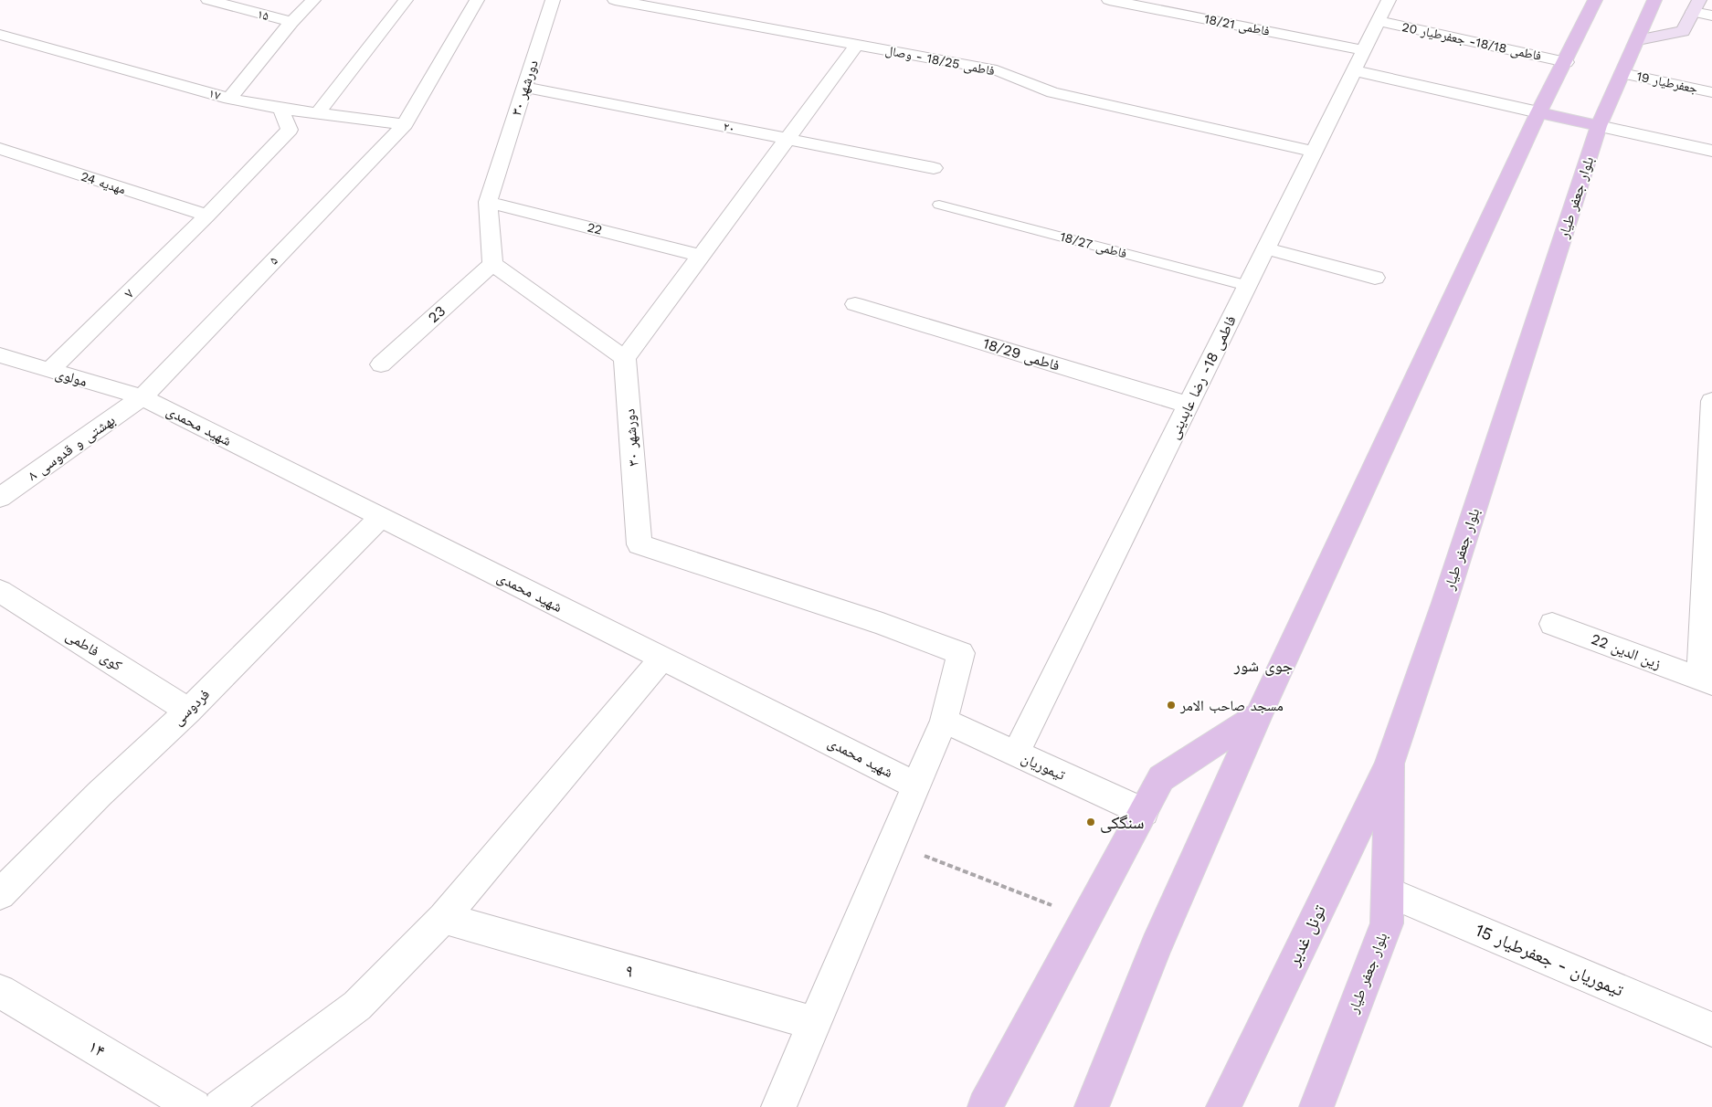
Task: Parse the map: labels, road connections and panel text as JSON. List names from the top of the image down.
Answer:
{
  "streets": {
    "main road": ["بلوار جعفر طیار", "تونل غدیر"],
    "street": [
      "۱۵",
      "فاطمی 18/21",
      "فاطمی 18/18- جعفرطیار 20",
      "فاطمی 18/25 - وصال",
      "جعفرطیار 19",
      "دورشهر ۳۰",
      "۱۷",
      "۲۰",
      "مهدیه 24",
      "22",
      "۵",
      "۷",
      "23",
      "فاطمی 18/29",
      "مولوی",
      "فاطمی 18- رضا عابدینی",
      "شهید محمدی",
      "بهشتی و قدوسی ۸",
      "کوی فاطمی",
      "زین الدین 22",
      "فردوسی",
      "تیموریان",
      "تیموریان - جعفرطیار 15",
      "۹",
      "۱۴"
    ],
    "lane": ["فاطمی 18/27"]
  },
  "crossings": [
    ["فاطمی 18/21", "فاطمی 18- رضا عابدینی"],
    ["فاطمی 18/18- جعفرطیار 20", "فاطمی 18- رضا عابدینی"],
    ["فاطمی 18/25 - وصال", "فاطمی 18- رضا عابدینی"],
    ["جعفرطیار 19", "بلوار جعفر طیار"],
    ["دورشهر ۳۰", "۲۰"],
    ["دورشهر ۳۰", "22"],
    ["دورشهر ۳۰", "23"],
    ["دورشهر ۳۰", "تیموریان"],
    ["۱۷", "۵"],
    ["۱۷", "۷"],
    ["مهدیه 24", "۷"],
    ["بلوار جعفر طیار", "تونل غدیر"],
    ["بلوار جعفر طیار", "تیموریان - جعفرطیار 15"],
    ["فاطمی 18/27", "فاطمی 18- رضا عابدینی"],
    ["۵", "مولوی"],
    ["۵", "شهید محمدی"],
    ["۵", "بهشتی و قدوسی ۸"],
    ["۷", "مولوی"],
    ["فاطمی 18/29", "فاطمی 18- رضا عابدینی"],
    ["مولوی", "شهید محمدی"],
    ["مولوی", "بهشتی و قدوسی ۸"],
    ["فاطمی 18- رضا عابدینی", "تیموریان"],
    ["شهید محمدی", "بهشتی و قدوسی ۸"],
    ["شهید محمدی", "فردوسی"],
    ["کوی فاطمی", "فردوسی"]
  ],
  "districts": ["جوی شور"],
  "places": ["مسجد صاحب الامر", "سنگکی"]
}
